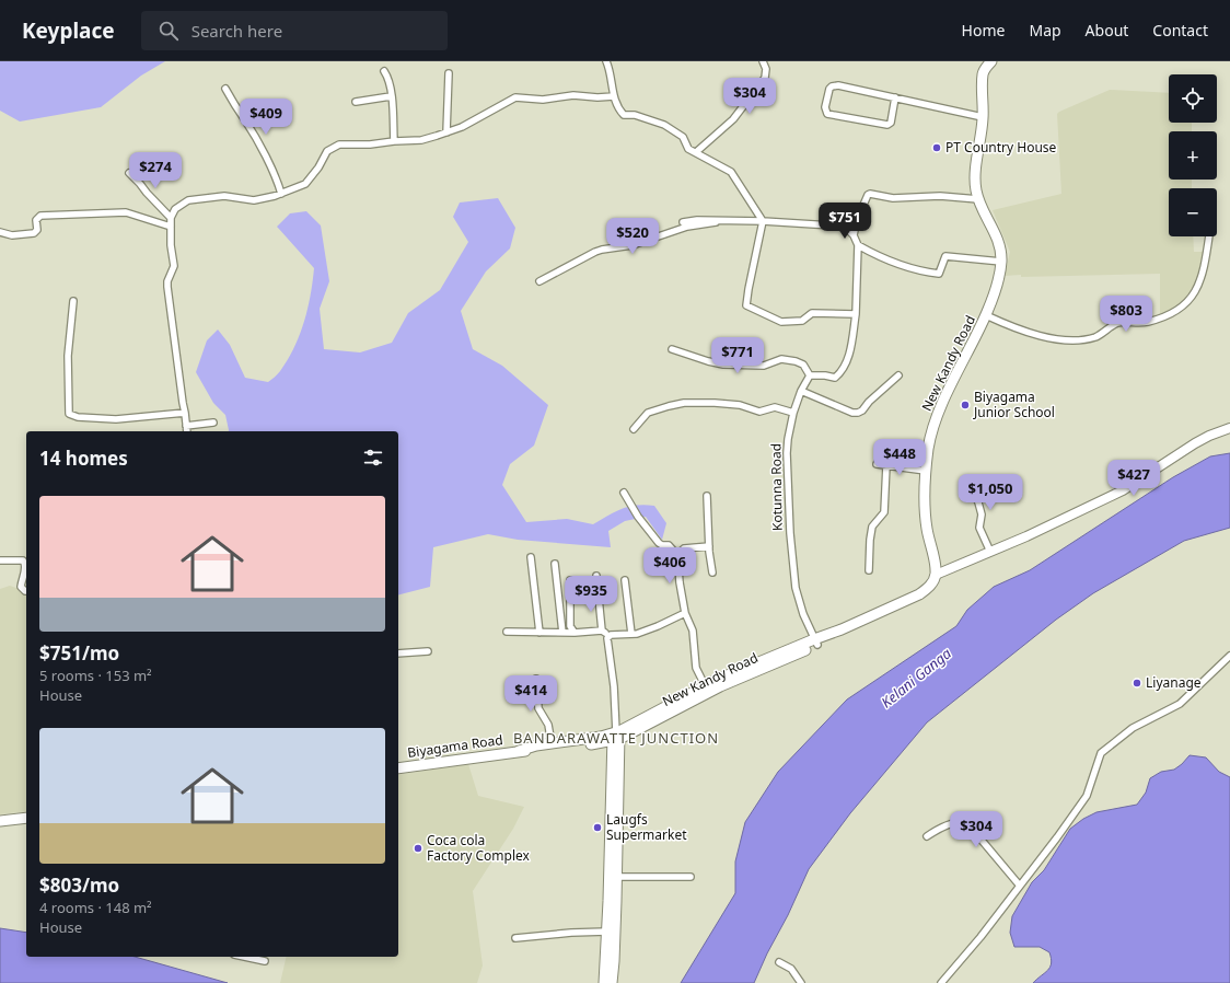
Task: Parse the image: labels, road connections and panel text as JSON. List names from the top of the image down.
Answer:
{
  "streets": {
    "main road": ["New Kandy Road", "Biyagama Road"],
    "street": ["Kotunna Road"]
  },
  "crossings": [
    ["New Kandy Road", "Kotunna Road"],
    ["New Kandy Road", "Biyagama Road"]
  ],
  "districts": ["BANDARAWATTE JUNCTION"],
  "water": ["Kelani Ganga"],
  "places": [
    "PT Country House",
    "Biyagama Junior School",
    "Liyanage",
    "Laugfs Supermarket",
    "Coca cola Factory Complex"
  ],
  "page": {
    "header": "Keyplace",
    "search": "Search here",
    "nav": [
      "Home",
      "Map",
      "About",
      "Contact"
    ],
    "map_buttons": ["+", "−"],
    "price": [
      "$304",
      "$409",
      "$274",
      "$751",
      "$520",
      "$803",
      "$771",
      "$448",
      "$427",
      "$1,050",
      "$406",
      "$935",
      "$414",
      "$304"
    ],
    "heading": "14 homes",
    "list": [
      {
        "name": "$751/mo",
        "note": "5 rooms · 153 m² · House"
      },
      {
        "name": "$803/mo",
        "note": "4 rooms · 148 m² · House"
      }
    ]
  }
}
